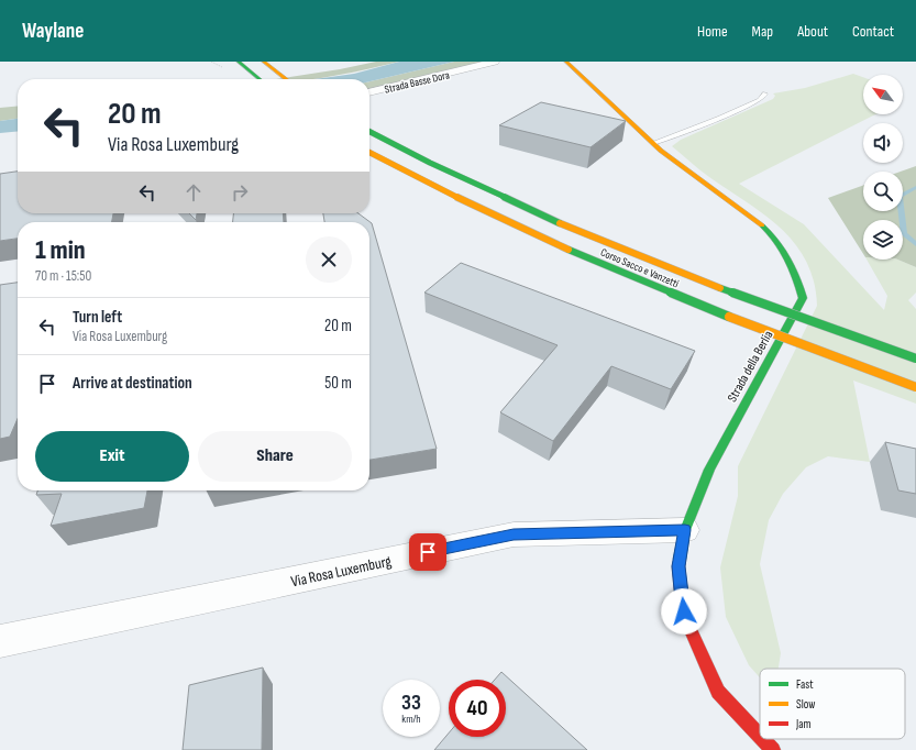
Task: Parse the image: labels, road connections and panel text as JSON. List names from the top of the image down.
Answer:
{
  "streets": {
    "main road": ["Corso Sacco e Vanzetti", "Strada della Berlia"],
    "street": ["Strada Basse Dora", "Via Rosa Luxemburg"]
  },
  "crossings": [
    ["Strada della Berlia", "Via Rosa Luxemburg"]
  ],
  "legend": ["Fast", "Slow", "Jam"],
  "north": "top left",
  "page": {
    "header": "Waylane",
    "nav": [
      "Home",
      "Map",
      "About",
      "Contact"
    ],
    "turn": ["20 m", "Via Rosa Luxemburg"],
    "heading": ["1 min", "70 m · 15:50"],
    "list": [
      {
        "name": "Turn left",
        "note": "Via Rosa Luxemburg",
        "value": "20 m"
      },
      {
        "name": "Arrive at destination",
        "value": "50 m"
      }
    ],
    "buttons": ["Exit", "Share"],
    "speed": "33 km/h",
    "limit": "40"
  }
}
